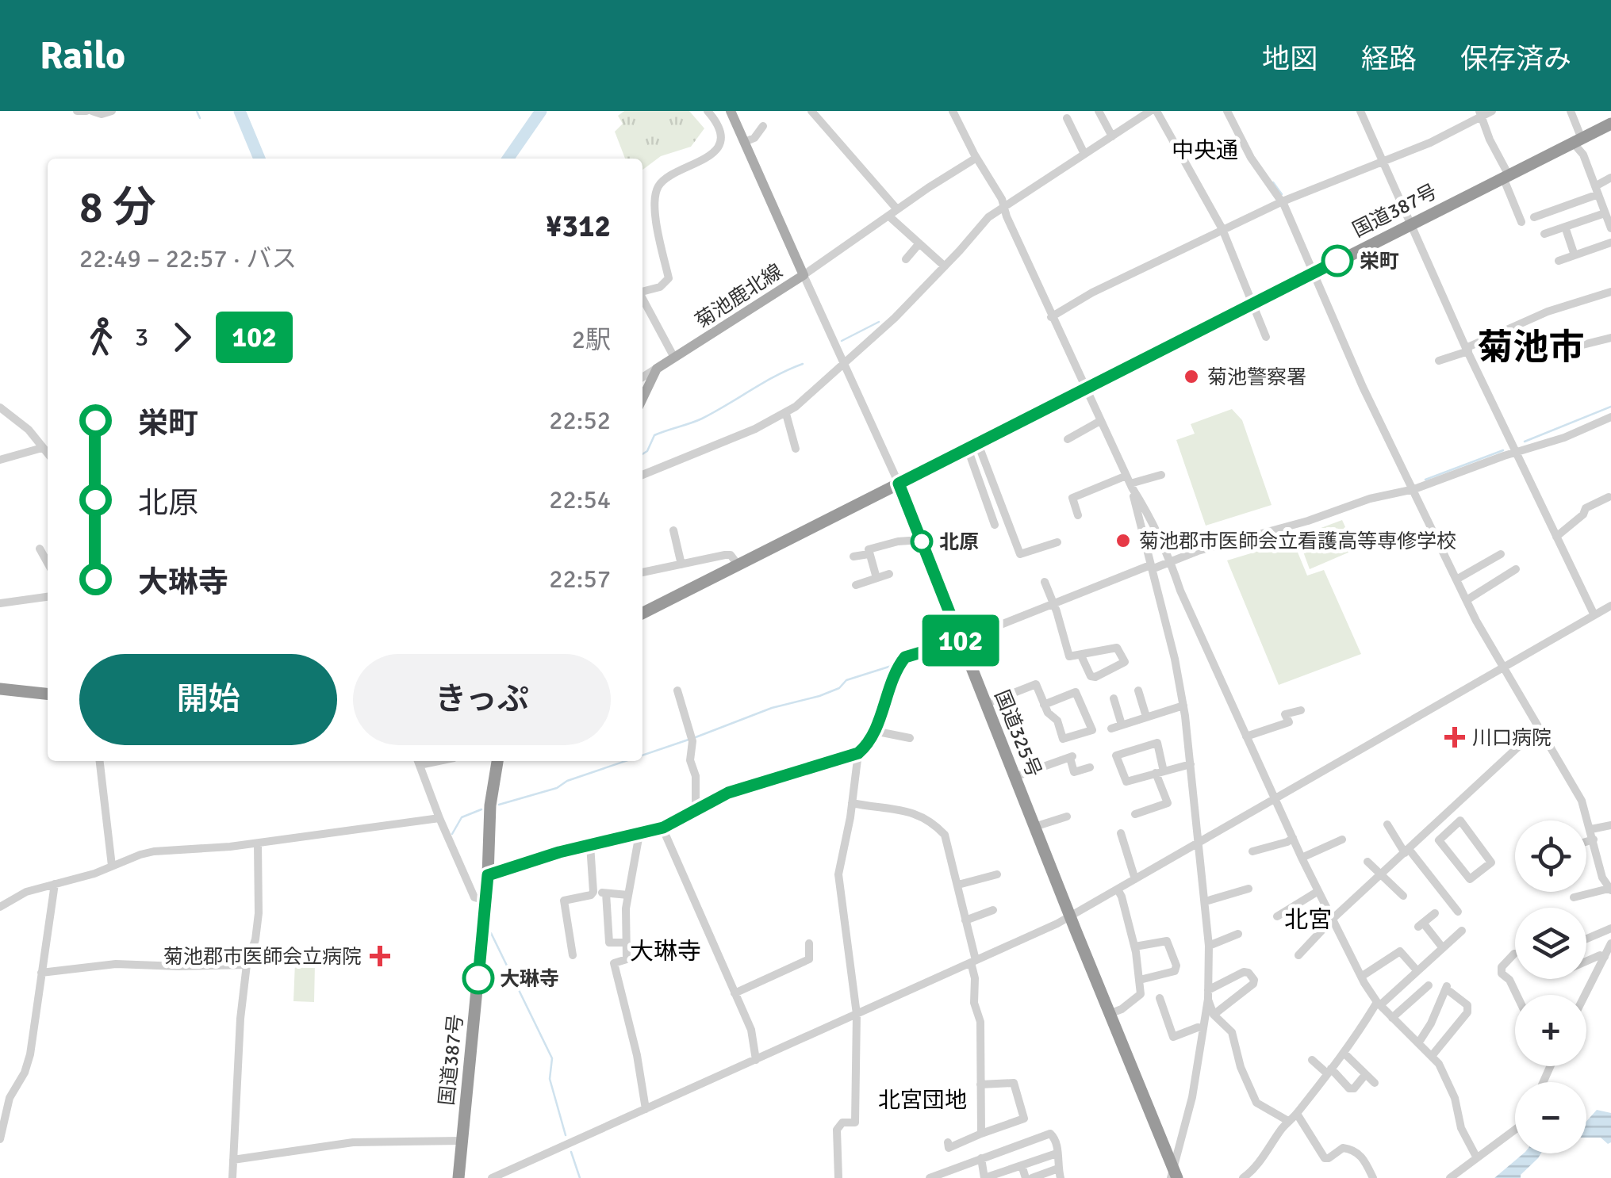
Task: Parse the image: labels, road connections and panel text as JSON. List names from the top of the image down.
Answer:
{
  "streets": {
    "highway": ["国道387号", "国道325号"],
    "main road": ["菊池鹿北線"]
  },
  "crossings": [
    ["国道387号", "国道325号"]
  ],
  "districts": [
    "中央通",
    "菊池市",
    "北宮",
    "大琳寺",
    "北宮団地"
  ],
  "places": {
    "other": [
      "栄町",
      "菊池警察署",
      "菊池郡市医師会立看護高等専修学校",
      "北原",
      "大琳寺"
    ],
    "health": ["川口病院", "菊池郡市医師会立病院"]
  },
  "lines": ["bus line 102"],
  "page": {
    "header": "Railo",
    "nav": ["地図", "経路", "保存済み"],
    "on_map": "102",
    "heading": ["8 分", "22:49 – 22:57 · バス", "¥312"],
    "legs": ["3", "102", "2駅"],
    "list": [
      {
        "name": "栄町",
        "value": "22:52"
      },
      {
        "name": "北原",
        "value": "22:54"
      },
      {
        "name": "大琳寺",
        "value": "22:57"
      }
    ],
    "buttons": ["開始", "きっぷ"],
    "map_buttons": ["+", "−"]
  }
}
